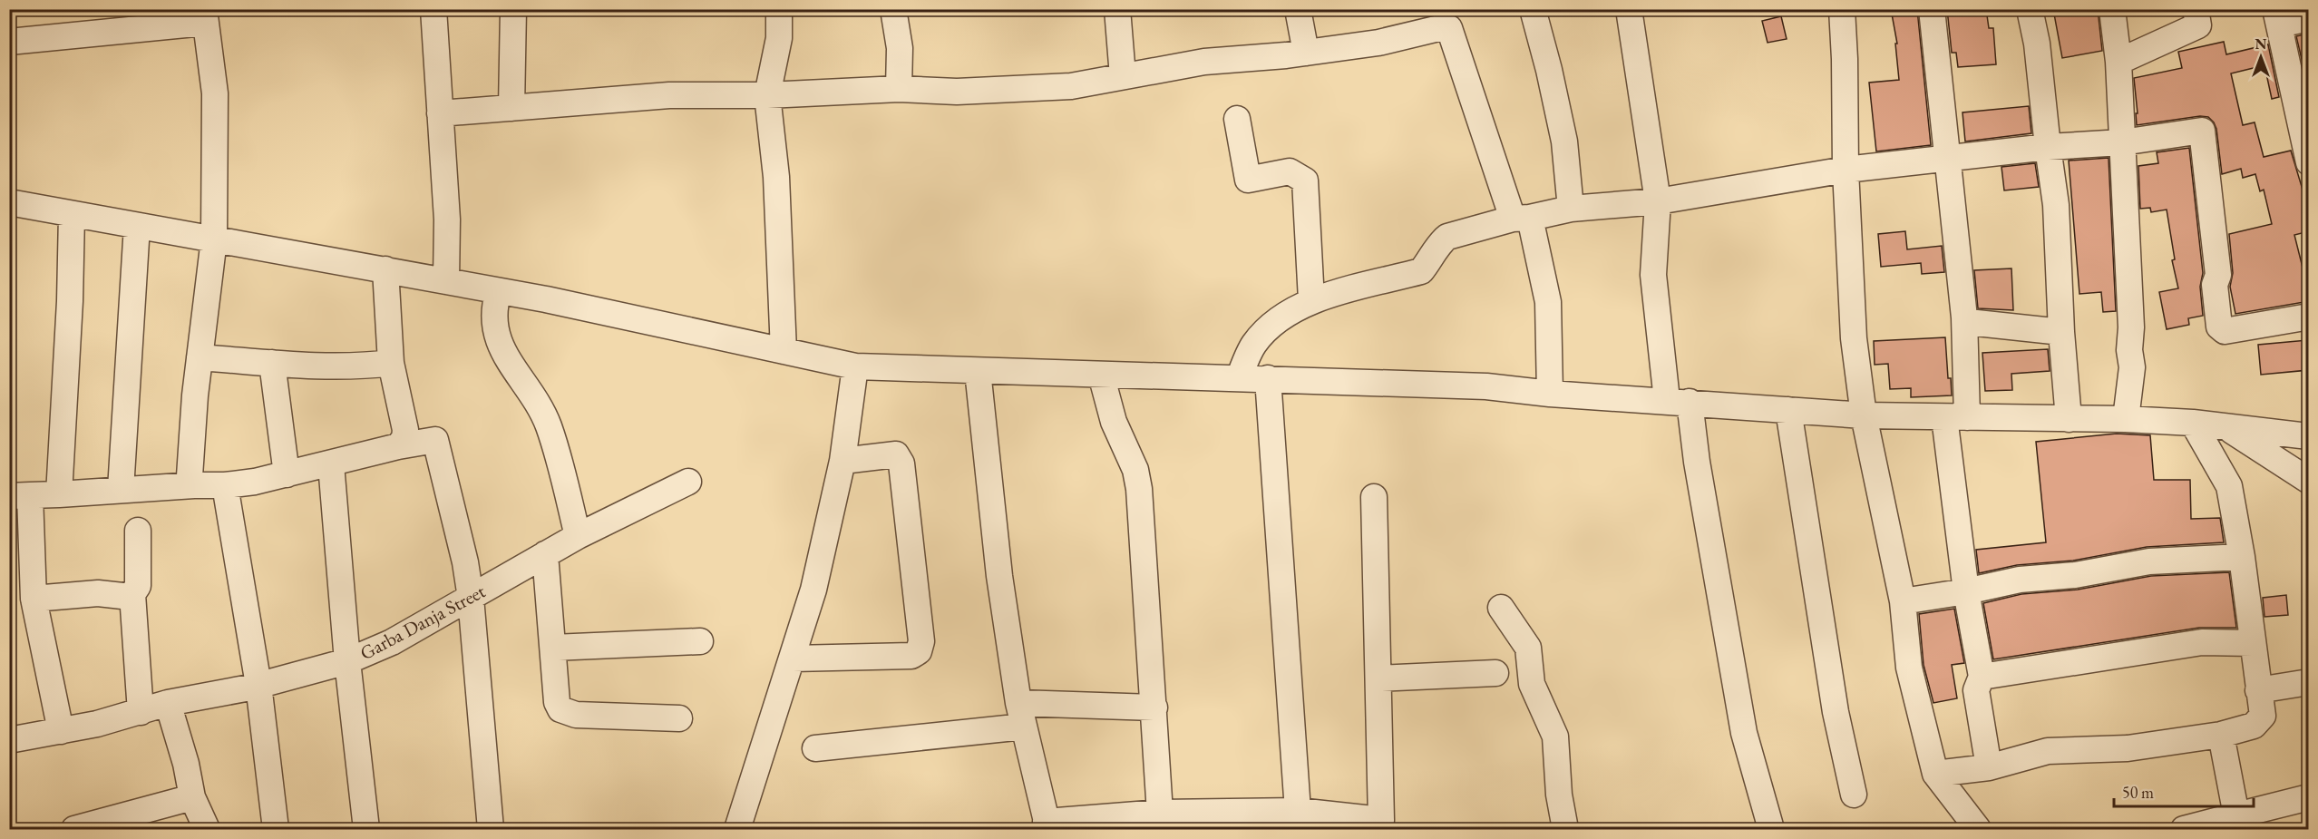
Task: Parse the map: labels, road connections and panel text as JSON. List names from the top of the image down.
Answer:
{
  "streets": {
    "street": ["Garba Danja Street"]
  },
  "scale_bar": "50 m",
  "north": "top"
}
